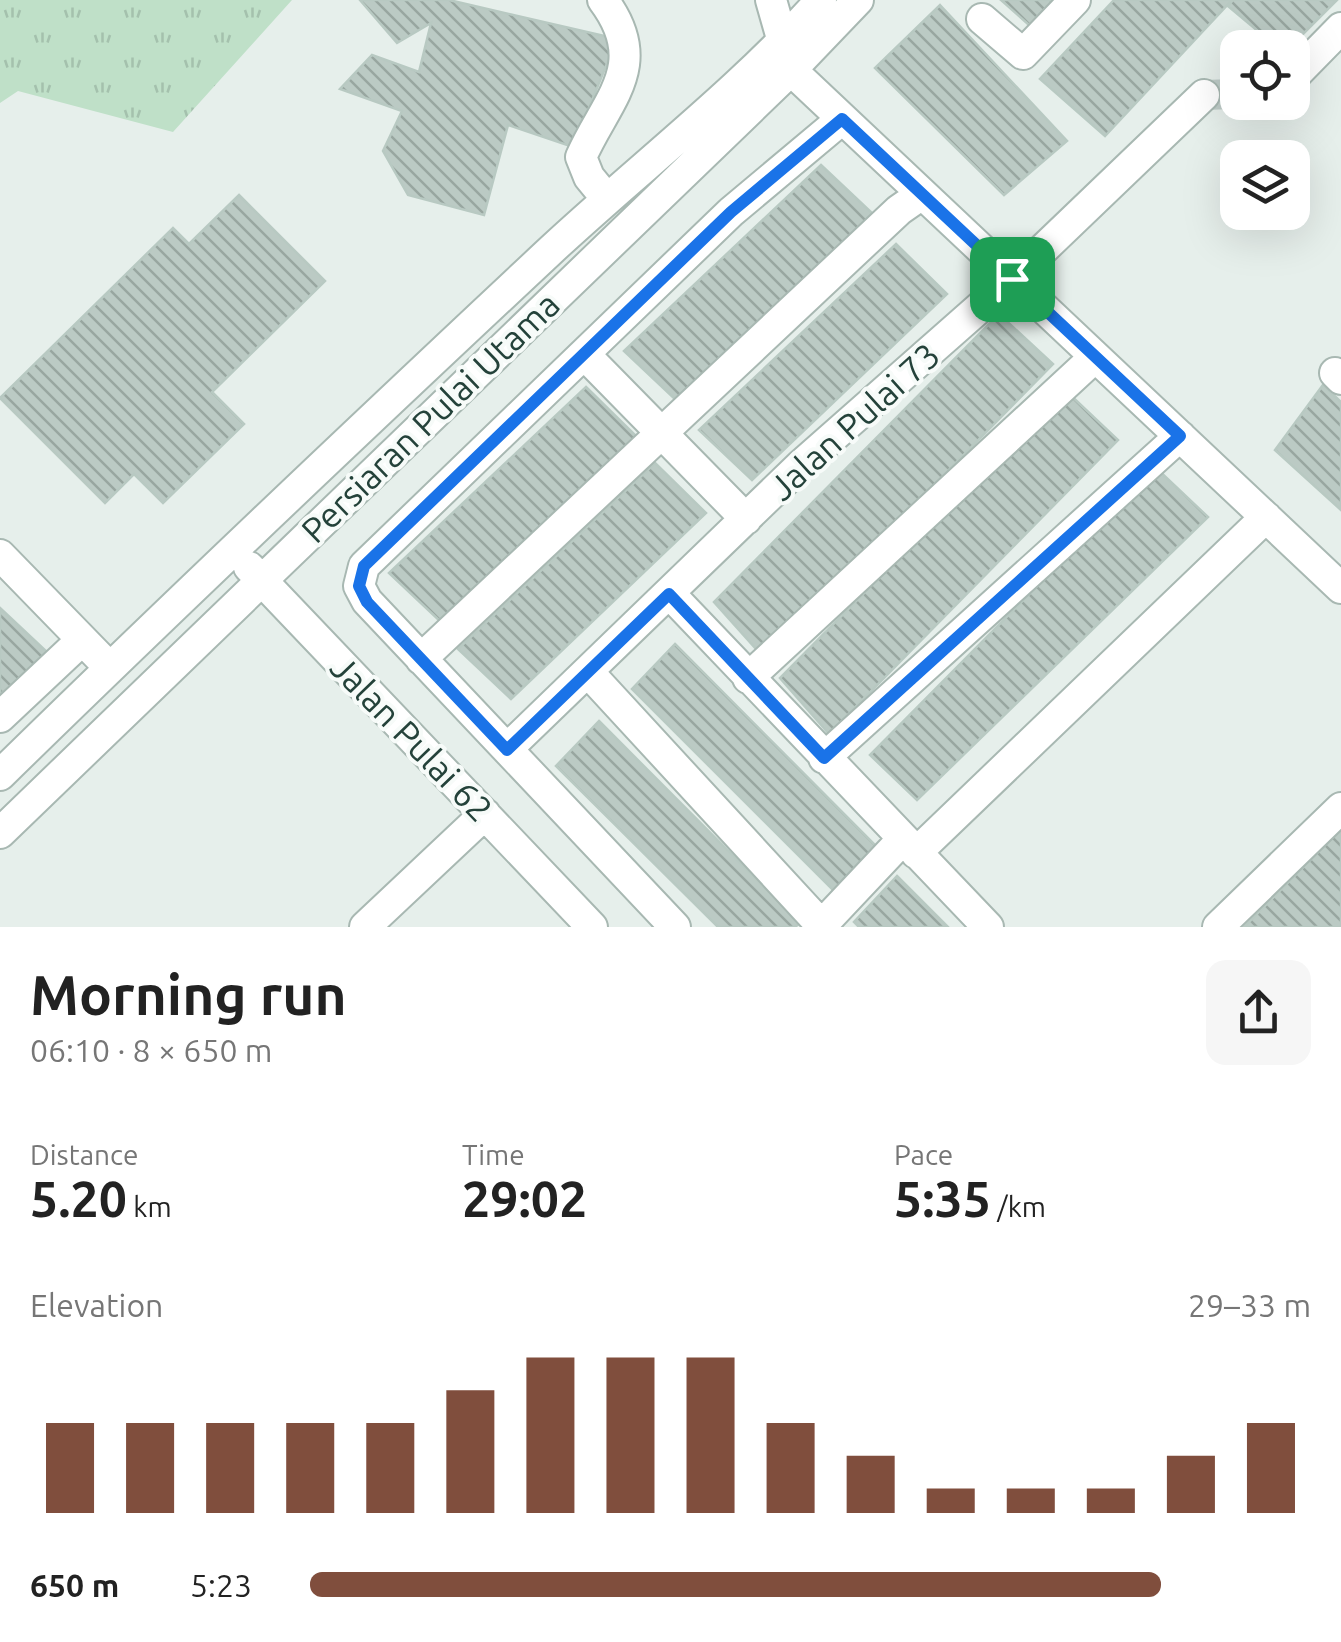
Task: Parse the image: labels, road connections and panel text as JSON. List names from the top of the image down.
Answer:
{
  "streets": {
    "street": ["Persiaran Pulai Utama", "Jalan Pulai 73", "Jalan Pulai 62"]
  },
  "crossings": [
    ["Persiaran Pulai Utama", "Jalan Pulai 62"]
  ],
  "page": {
    "heading": ["Morning run", "06:10 · 8 × 650 m"],
    "stats": [
      ["Distance", "5.20 km"],
      ["Time", "29:02"],
      ["Pace", "5:35 /km"]
    ],
    "chart": ["Elevation", "29–33 m"],
    "list": [
      {
        "name": "650 m",
        "note": "5:23"
      }
    ]
  }
}
